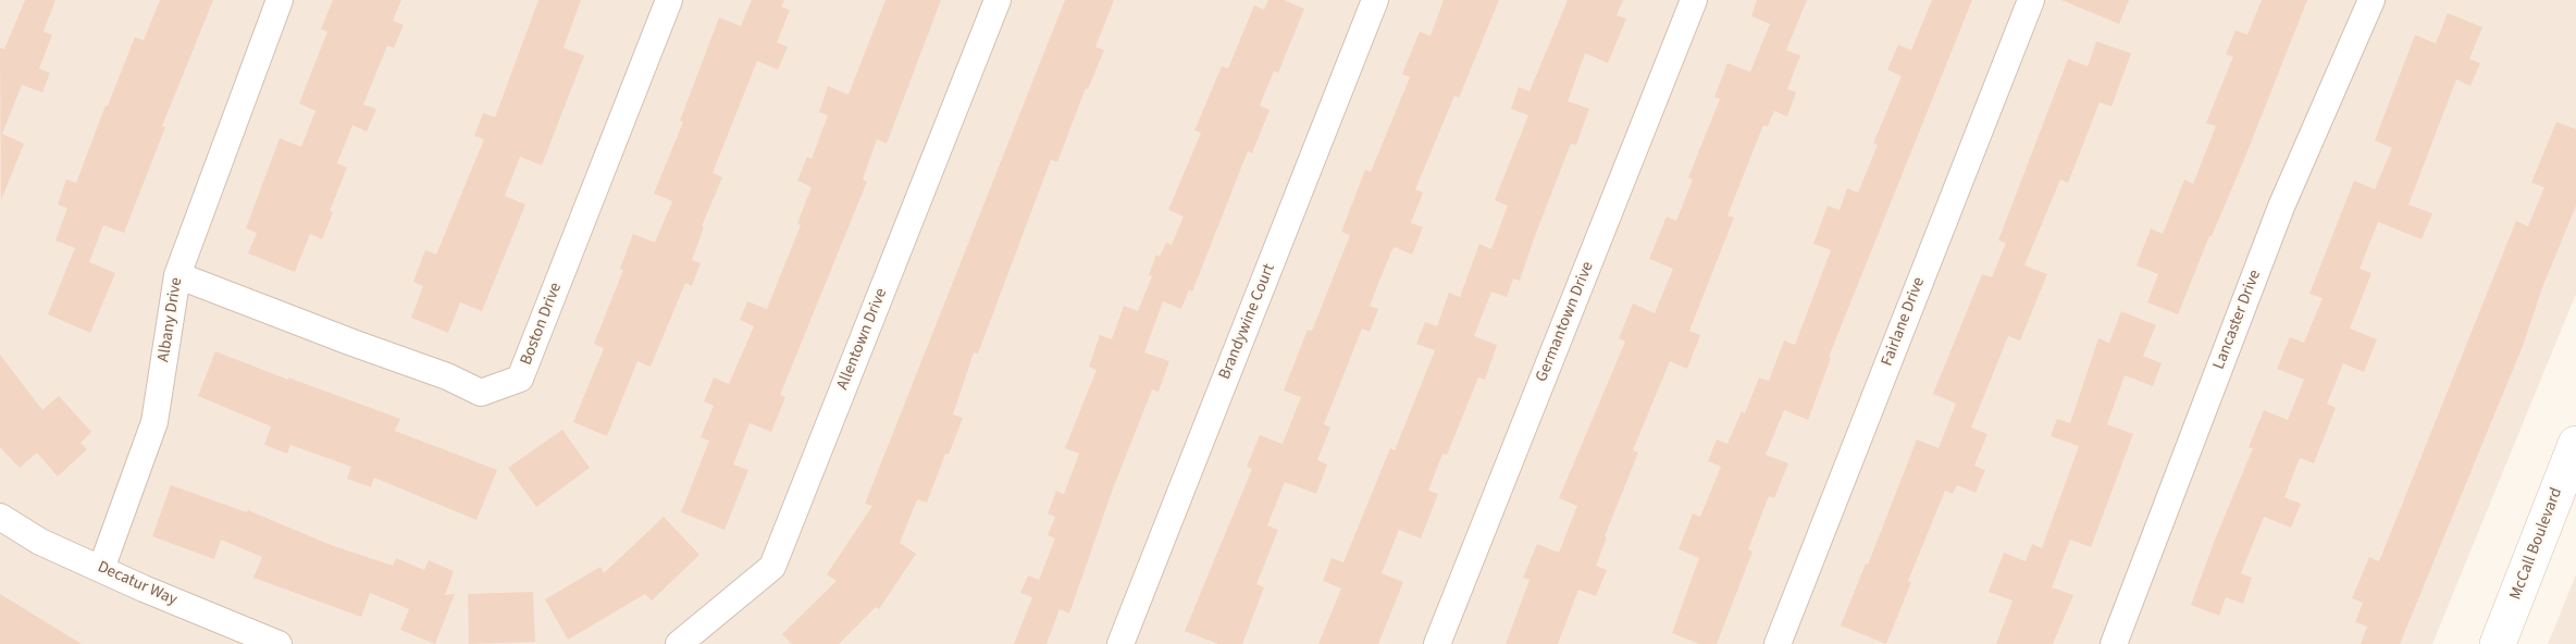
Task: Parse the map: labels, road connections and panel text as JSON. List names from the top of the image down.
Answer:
{
  "streets": {
    "main road": ["McCall Boulevard"],
    "street": [
      "Albany Drive",
      "Lancaster Drive",
      "Brandywine Court",
      "Germantown Drive",
      "Fairlane Drive",
      "Boston Drive",
      "Allentown Drive",
      "Decatur Way"
    ]
  },
  "crossings": [
    ["Albany Drive", "Boston Drive"],
    ["Albany Drive", "Decatur Way"]
  ]
}
